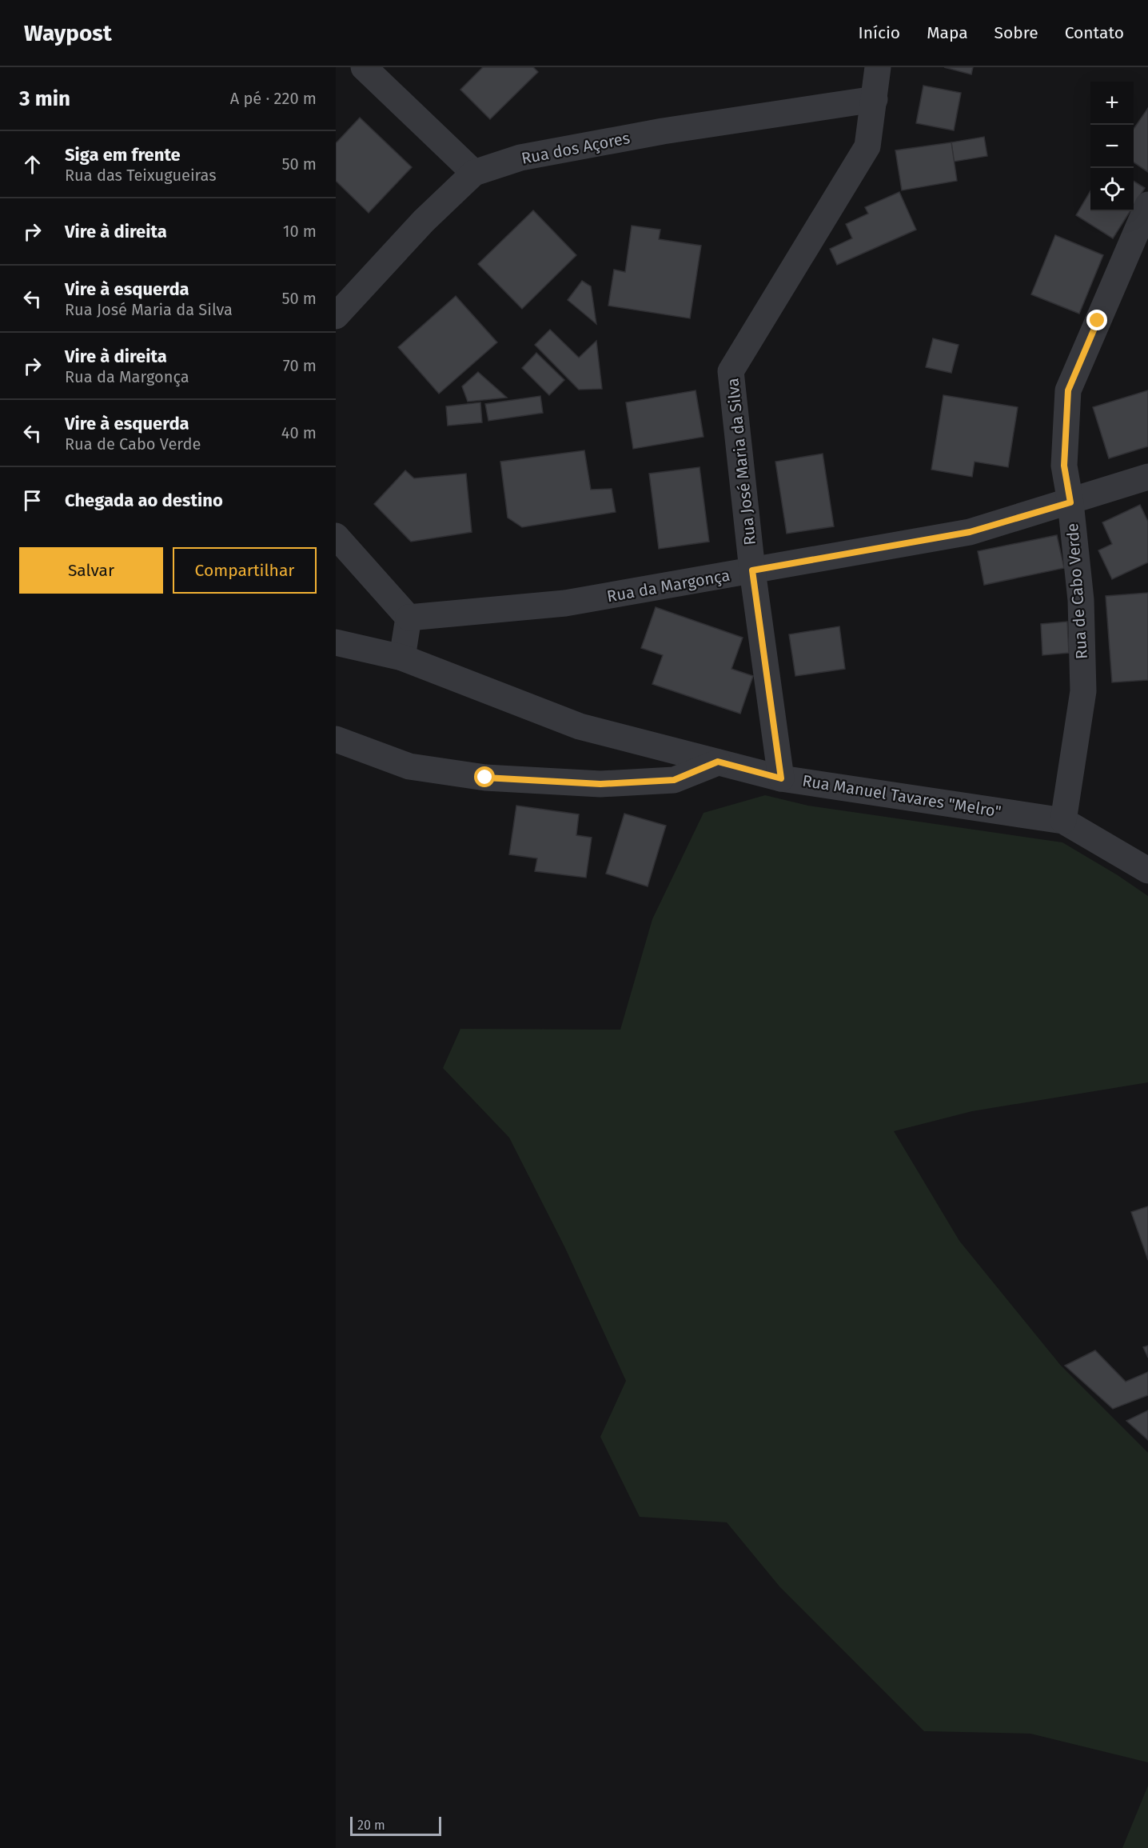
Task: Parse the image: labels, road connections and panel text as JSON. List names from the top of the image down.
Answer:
{
  "streets": {
    "street": [
      "Rua dos Açores",
      "Rua José Maria da Silva",
      "Rua da Margonça",
      "Rua de Cabo Verde",
      "Rua Manuel Tavares \"Melro\""
    ]
  },
  "crossings": [
    ["Rua dos Açores", "Rua José Maria da Silva"],
    ["Rua José Maria da Silva", "Rua da Margonça"],
    ["Rua José Maria da Silva", "Rua Manuel Tavares \"Melro\""],
    ["Rua da Margonça", "Rua de Cabo Verde"],
    ["Rua de Cabo Verde", "Rua Manuel Tavares \"Melro\""]
  ],
  "scale_bar": "20 m",
  "page": {
    "header": "Waypost",
    "nav": [
      "Início",
      "Mapa",
      "Sobre",
      "Contato"
    ],
    "heading": ["3 min", "A pé · 220 m"],
    "map_buttons": ["+", "−"],
    "list": [
      ["Siga em frente", "Rua das Teixugueiras", "50 m"],
      ["Vire à direita", "10 m"],
      ["Vire à esquerda", "Rua José Maria da Silva", "50 m"],
      ["Vire à direita", "Rua da Margonça", "70 m"],
      ["Vire à esquerda", "Rua de Cabo Verde", "40 m"],
      "Chegada ao destino"
    ],
    "buttons": ["Salvar", "Compartilhar"],
    "scale": "20 m"
  }
}
